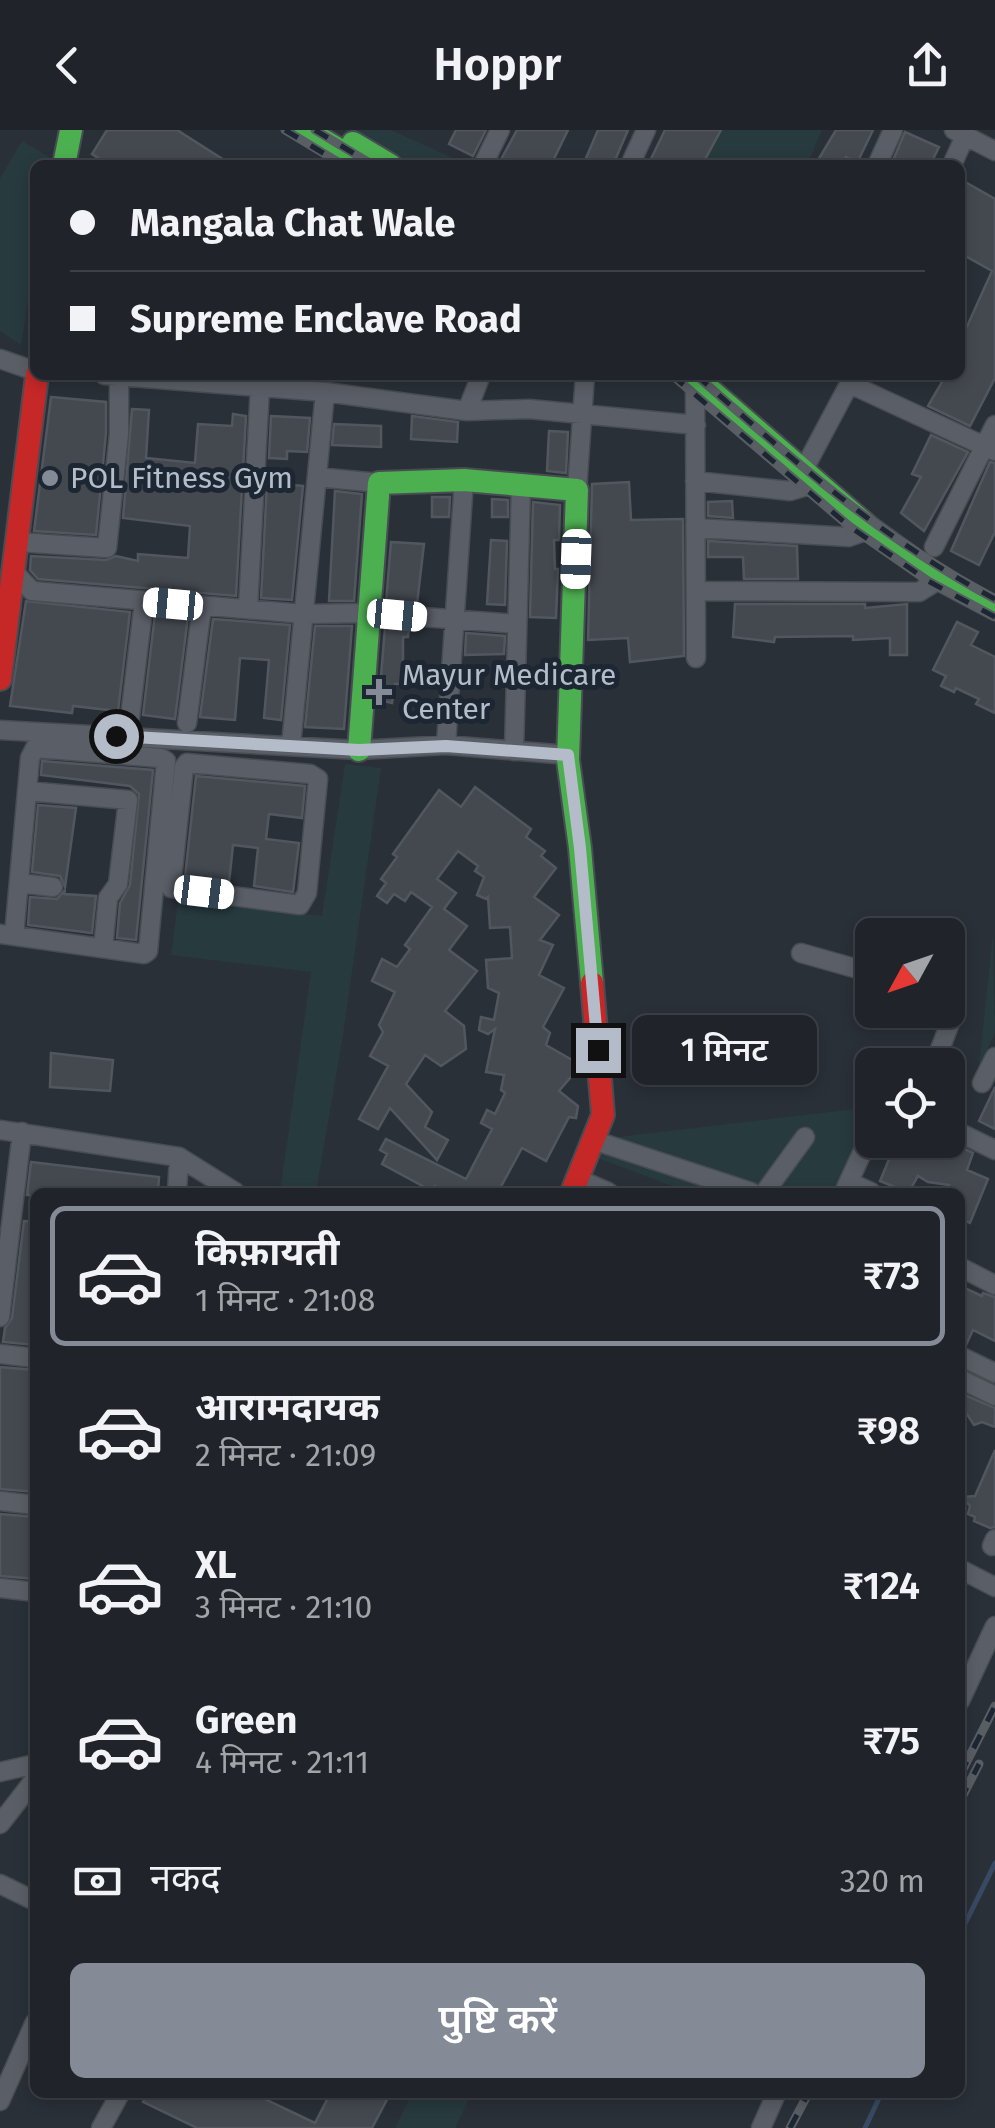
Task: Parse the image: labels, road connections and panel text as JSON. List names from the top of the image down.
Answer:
{
  "places": {
    "other": ["POL Fitness Gym"],
    "health": ["Mayur Medicare Center"]
  },
  "north": "bottom left",
  "page": {
    "header": "Hoppr",
    "banner": ["Mangala Chat Wale", "Supreme Enclave Road"],
    "bubble": "1 मिनट",
    "list": [
      {
        "name": "किफ़ायती",
        "note": "1 मिनट · 21:08",
        "value": "₹73"
      },
      {
        "name": "आरामदायक",
        "note": "2 मिनट · 21:09",
        "value": "₹98"
      },
      {
        "name": "XL",
        "note": "3 मिनट · 21:10",
        "value": "₹124"
      },
      {
        "name": "Green",
        "note": "4 मिनट · 21:11",
        "value": "₹75"
      }
    ],
    "pay": ["नकद", "320 m"],
    "buttons": "पुष्टि करें"
  }
}
